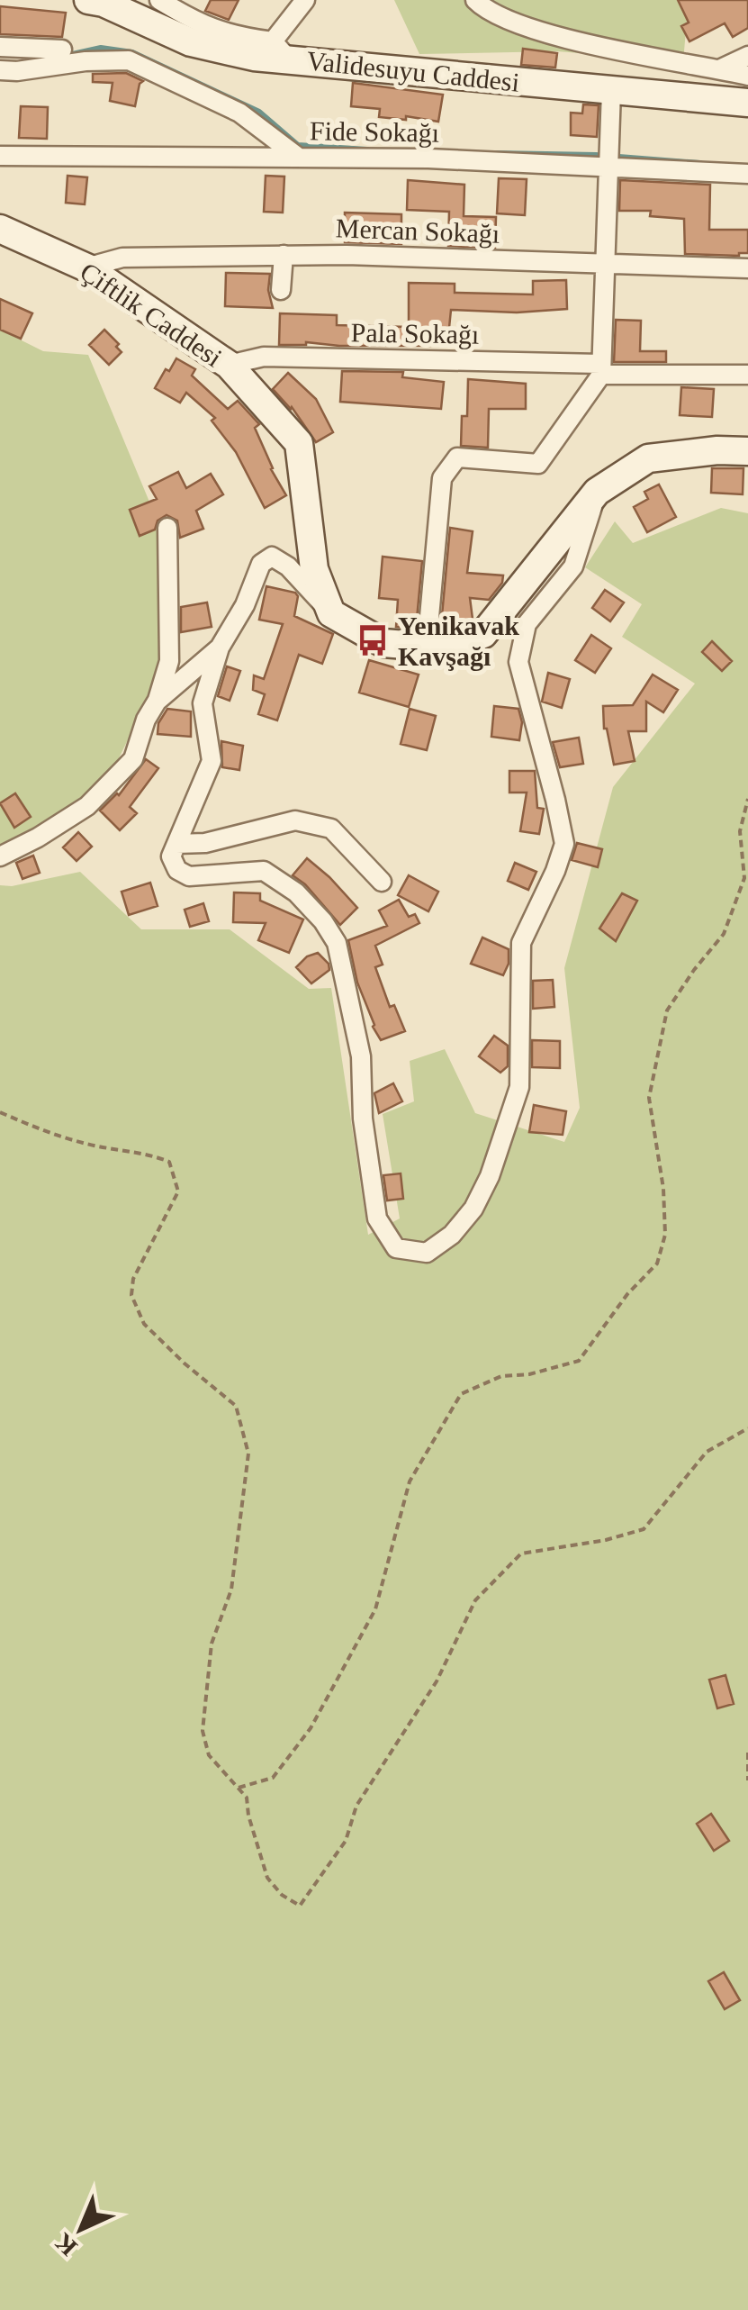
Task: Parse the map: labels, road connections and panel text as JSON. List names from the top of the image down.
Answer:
{
  "streets": {
    "street": [
      "Validesuyu Caddesi",
      "Fide Sokağı",
      "Mercan Sokağı",
      "Çiftlik Caddesi",
      "Pala Sokağı"
    ]
  },
  "crossings": [
    ["Mercan Sokağı", "Çiftlik Caddesi"],
    ["Çiftlik Caddesi", "Pala Sokağı"]
  ],
  "places": {
    "bus stop": ["Yenikavak Kavşağı"]
  },
  "north": "bottom left"
}
